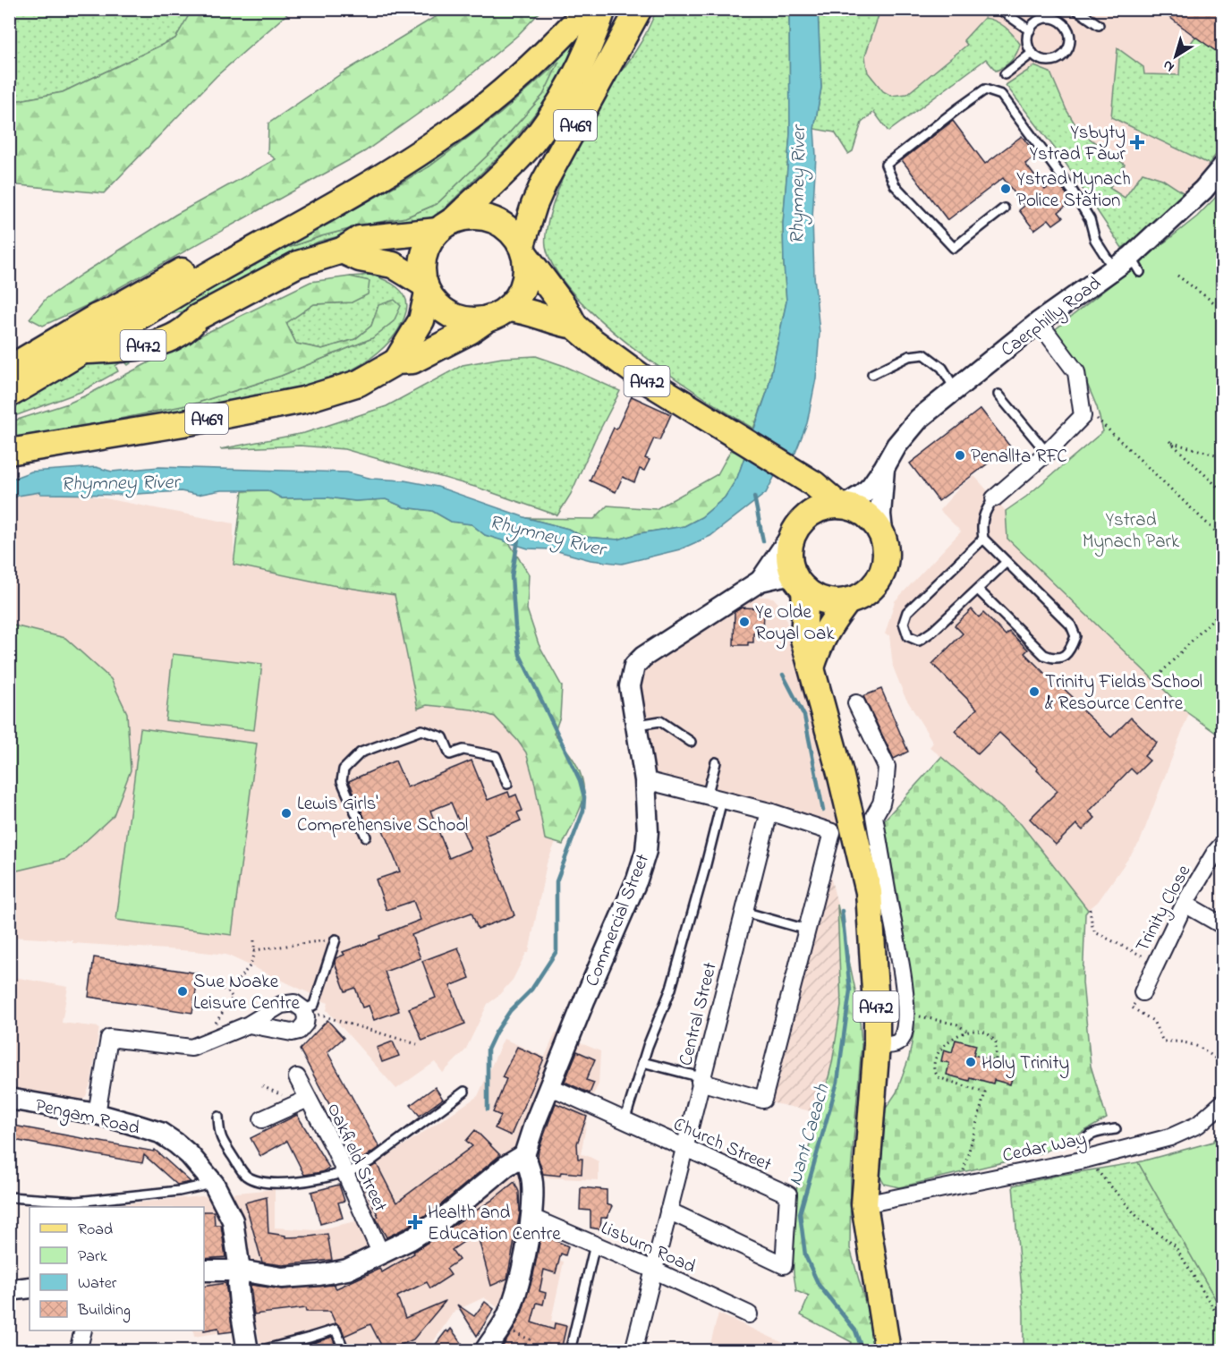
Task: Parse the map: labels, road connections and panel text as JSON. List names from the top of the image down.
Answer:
{
  "streets": {
    "main road": ["A469", "A472"],
    "street": [
      "Caerphilly Road",
      "Trinity Close",
      "Commercial Street",
      "Central Street",
      "Pengam Road",
      "Church Street",
      "Cedar Way",
      "Oakfield Street",
      "Lisburn Road"
    ]
  },
  "crossings": [
    ["A469", "A472"],
    ["Caerphilly Road", "A472"],
    ["Caerphilly Road", "Commercial Street"],
    ["A472", "Commercial Street"],
    ["A472", "Cedar Way"],
    ["Commercial Street", "Church Street"],
    ["Central Street", "Church Street"],
    ["Central Street", "Lisburn Road"]
  ],
  "water": ["Rhymney River", "Nant Caeach"],
  "parks": ["Ystrad Mynach Park"],
  "places": {
    "health": ["Ysbyty Ystrad Fawr", "Health and Education Centre"],
    "other": [
      "Ystrad Mynach Police Station",
      "Penallta RFC",
      "Ye Olde Royal Oak",
      "Trinity Fields School & Resource Centre",
      "Lewis Girls' Comprehensive School",
      "Sue Noake Leisure Centre",
      "Holy Trinity"
    ]
  },
  "legend": [
    "Road",
    "Park",
    "Water",
    "Building"
  ],
  "north": "bottom left"
}
